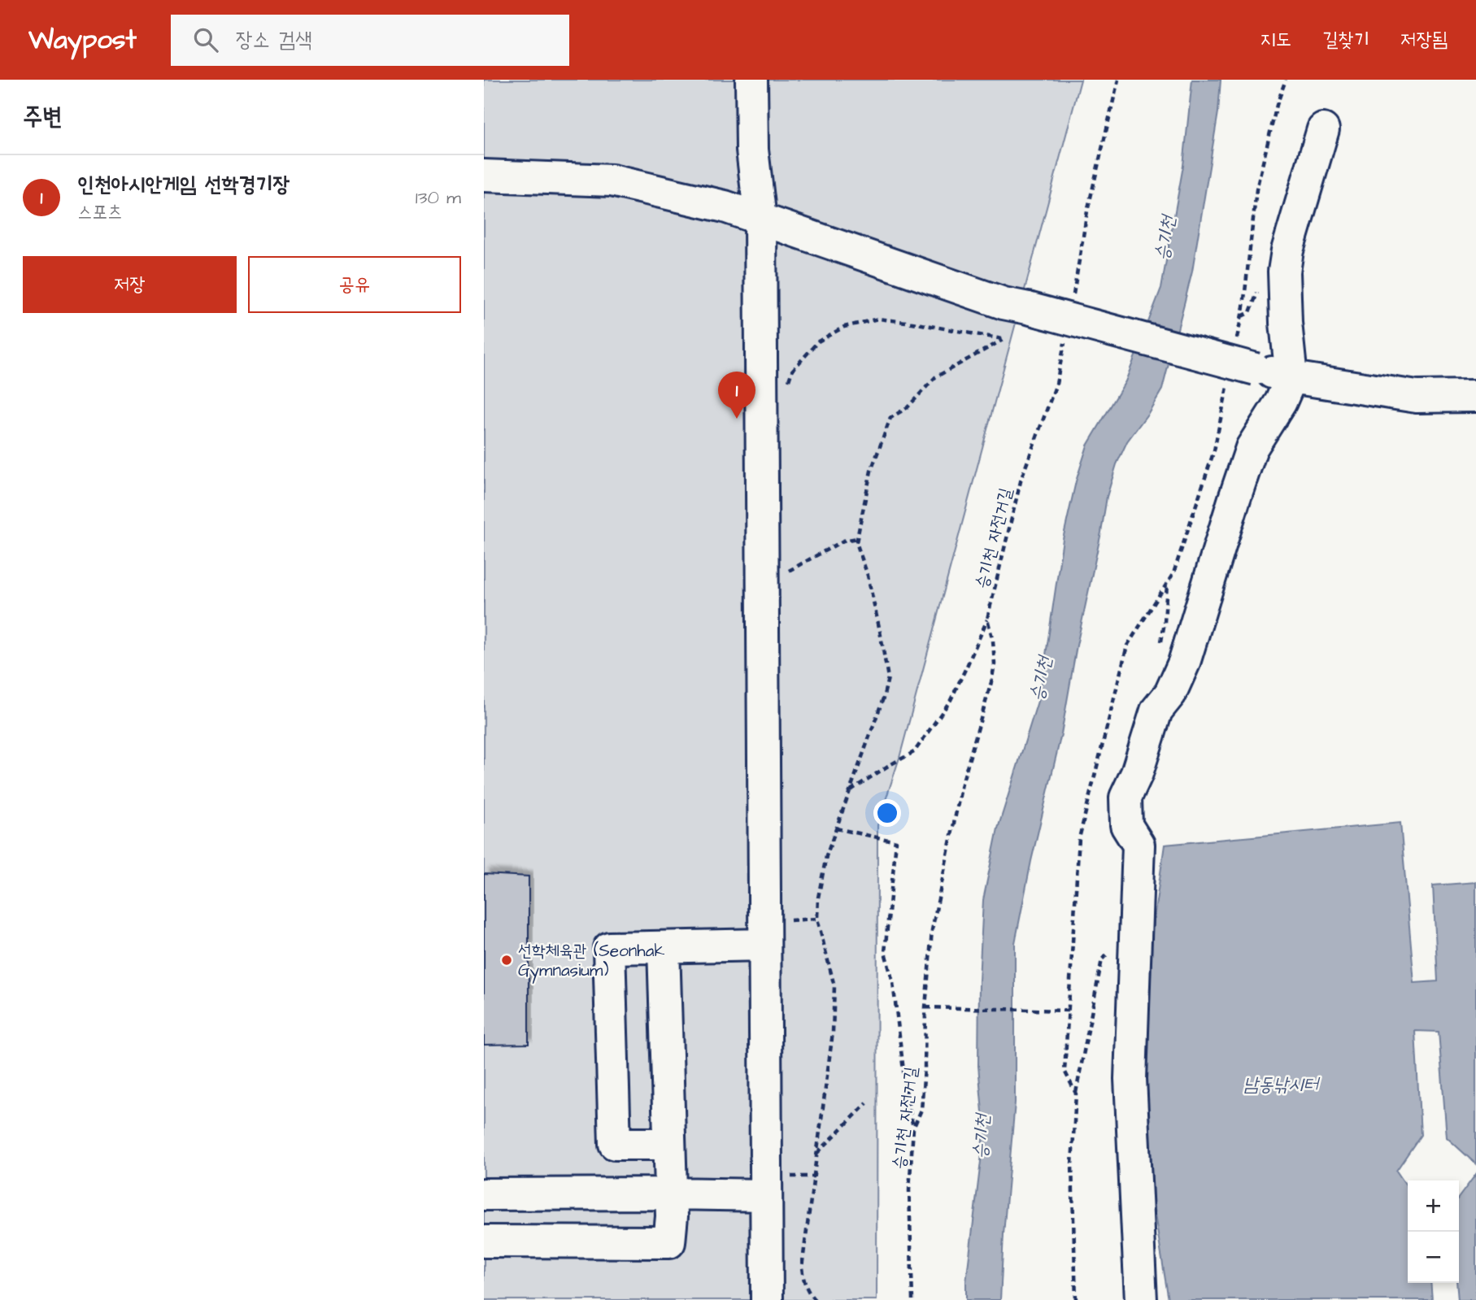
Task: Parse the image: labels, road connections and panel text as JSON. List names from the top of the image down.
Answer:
{
  "streets": {
    "path": ["승기천 자전거길"]
  },
  "water": ["승기천", "남동낚시터"],
  "places": ["선학체육관 (Seonhak Gymnasium)"],
  "page": {
    "header": "Waypost",
    "search": "장소 검색",
    "nav": ["지도", "길찾기", "저장됨"],
    "heading": "주변",
    "list": [
      {
        "mark": "1",
        "name": "인천아시안게임 선학경기장",
        "note": "스포츠",
        "value": "130 m"
      }
    ],
    "buttons": ["저장", "공유"],
    "pins": "1",
    "map_buttons": ["+", "−"]
  }
}
